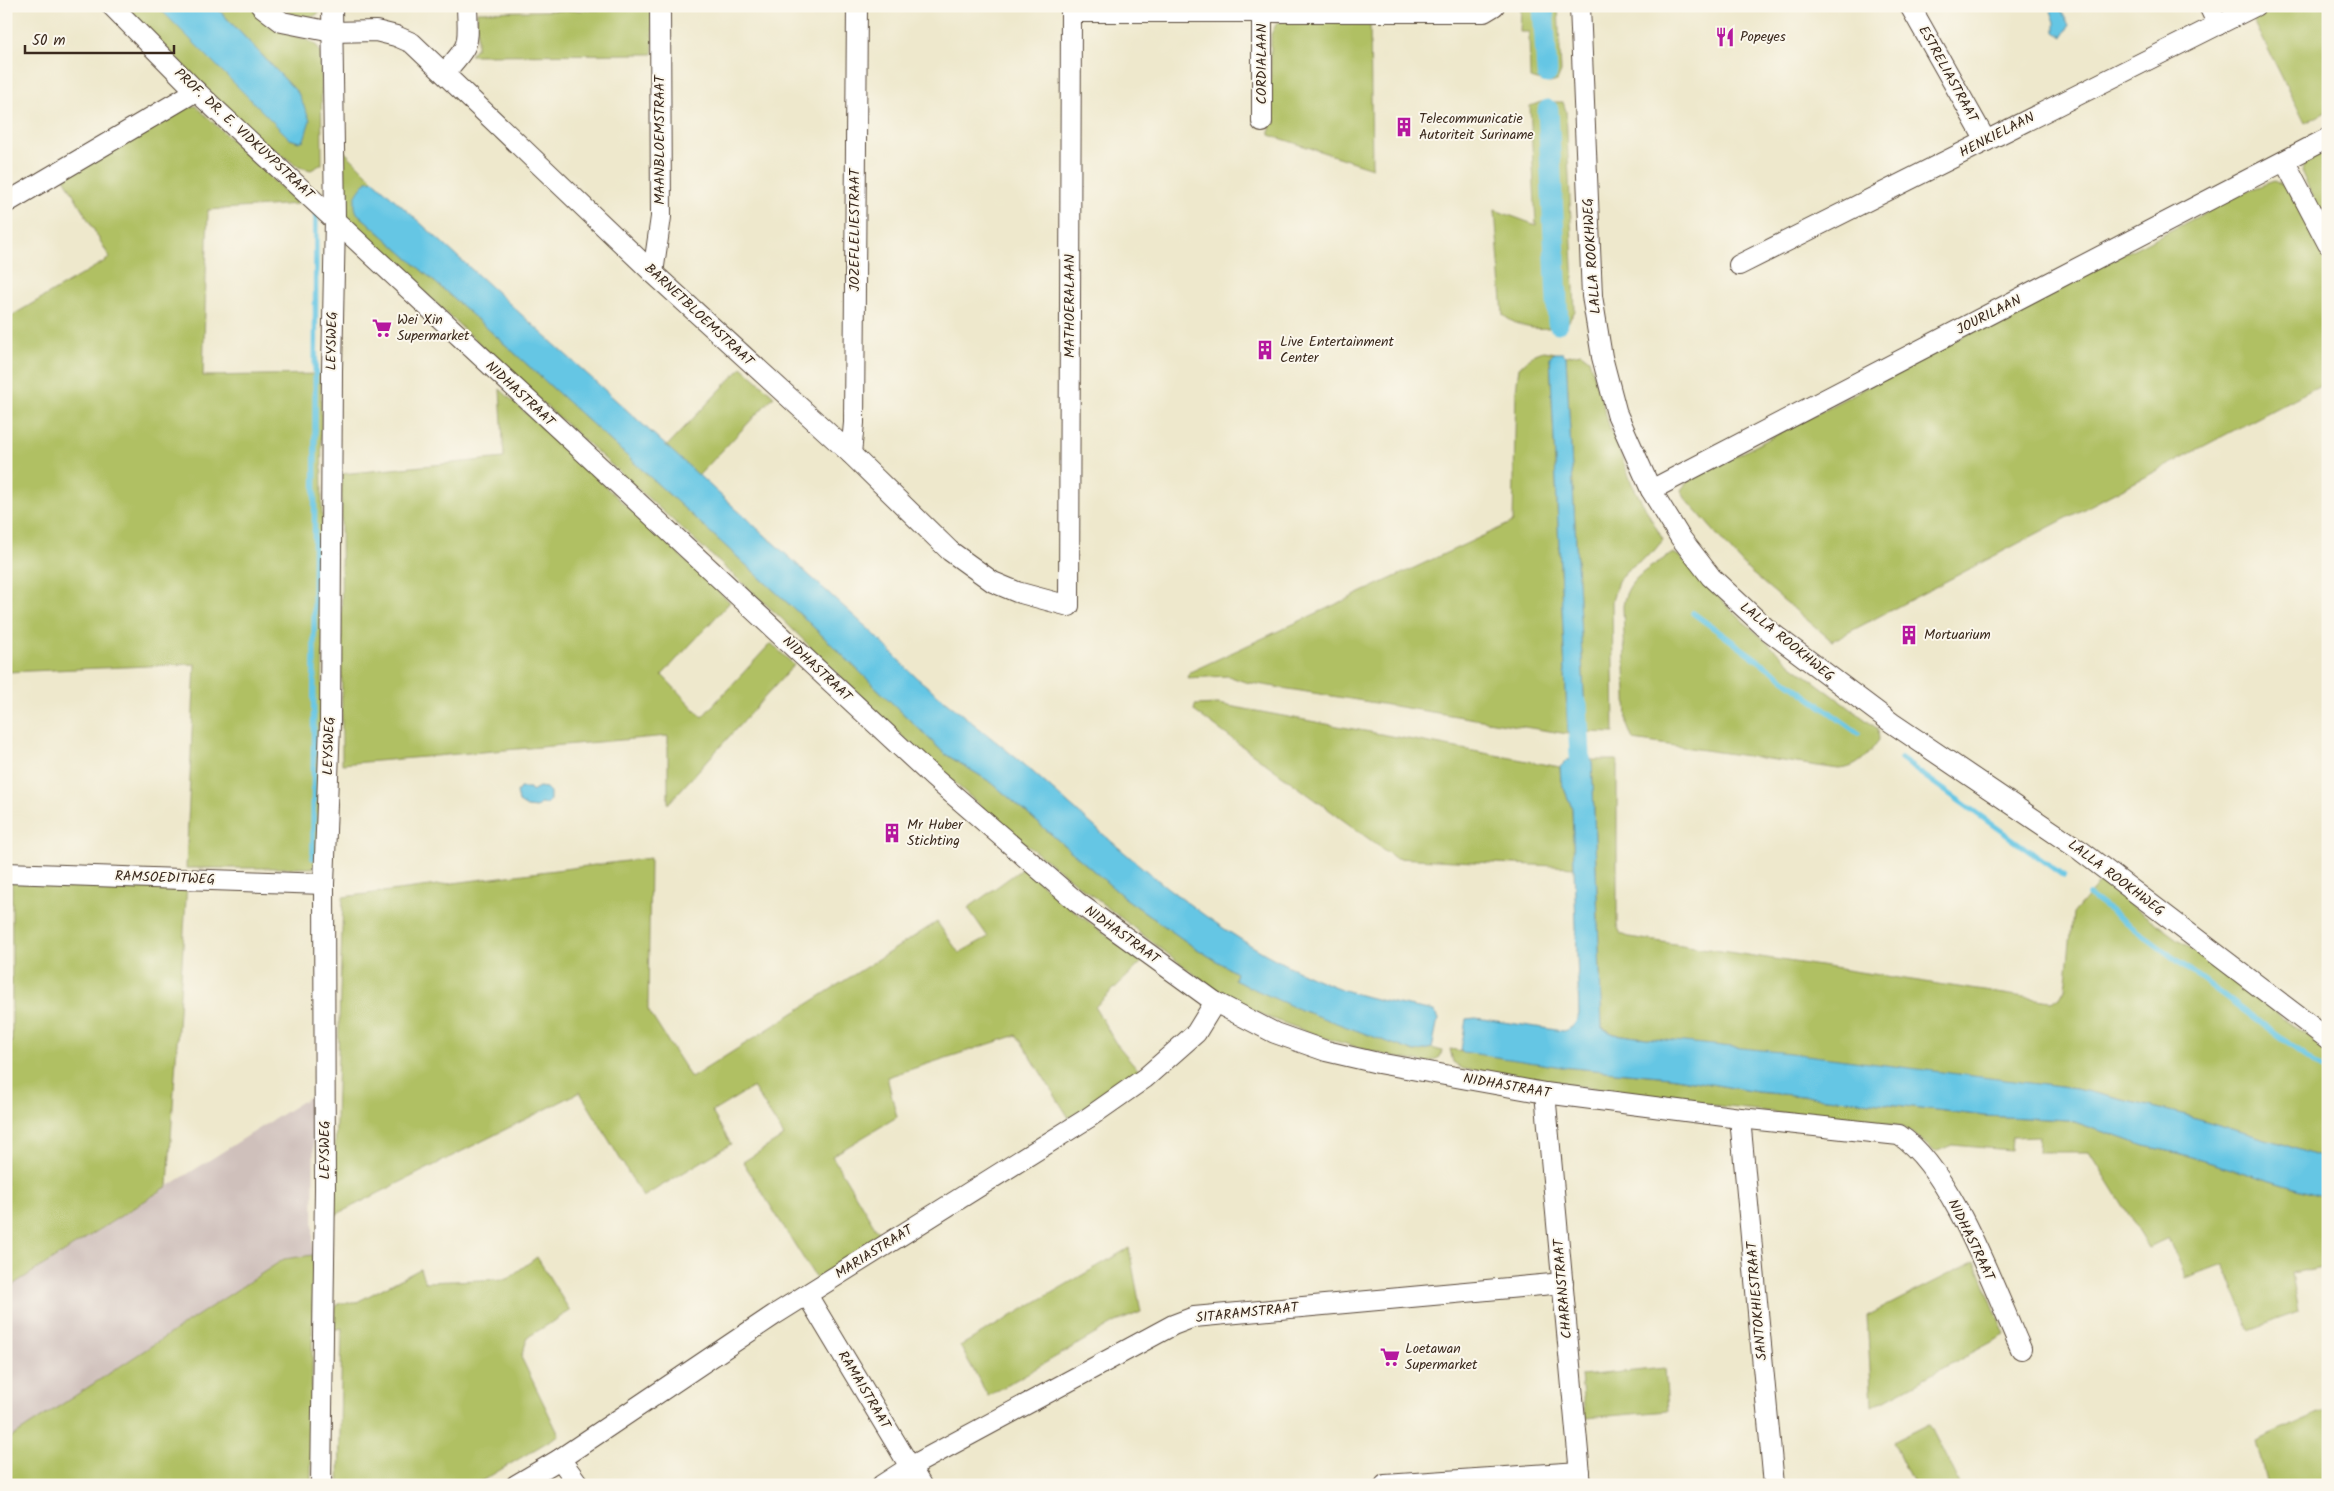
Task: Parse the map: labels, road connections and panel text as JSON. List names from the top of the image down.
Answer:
{
  "streets": {
    "street": [
      "CORDIALAAN",
      "ESTRELIASTRAAT",
      "PROF. DR. E. VIDKUYPSTRAAT",
      "HENKIELAAN",
      "MAANBLOEMSTRAAT",
      "JOZEFLELIESTRAAT",
      "LALLA ROOKHWEG",
      "MATHOERALAAN",
      "BARNETBLOEMSTRAAT",
      "JOURILAAN",
      "LEYSWEG",
      "NIDHASTRAAT",
      "RAMSOEDITWEG",
      "MARIASTRAAT",
      "CHARANSTRAAT",
      "SANTOKHIESTRAAT",
      "SITARAMSTRAAT",
      "RAMAISTRAAT"
    ]
  },
  "crossings": [
    ["ESTRELIASTRAAT", "HENKIELAAN"],
    ["PROF. DR. E. VIDKUYPSTRAAT", "LEYSWEG"],
    ["PROF. DR. E. VIDKUYPSTRAAT", "NIDHASTRAAT"],
    ["MAANBLOEMSTRAAT", "BARNETBLOEMSTRAAT"],
    ["JOZEFLELIESTRAAT", "BARNETBLOEMSTRAAT"],
    ["LALLA ROOKHWEG", "JOURILAAN"],
    ["MATHOERALAAN", "BARNETBLOEMSTRAAT"],
    ["BARNETBLOEMSTRAAT", "LEYSWEG"],
    ["LEYSWEG", "NIDHASTRAAT"],
    ["LEYSWEG", "RAMSOEDITWEG"],
    ["NIDHASTRAAT", "MARIASTRAAT"],
    ["NIDHASTRAAT", "CHARANSTRAAT"],
    ["NIDHASTRAAT", "SANTOKHIESTRAAT"],
    ["MARIASTRAAT", "RAMAISTRAAT"],
    ["CHARANSTRAAT", "SITARAMSTRAAT"],
    ["SITARAMSTRAAT", "RAMAISTRAAT"]
  ],
  "places": {
    "restaurant": ["Popeyes"],
    "building": [
      "Telecommunicatie Autoriteit Suriname",
      "Live Entertainment Center",
      "Mortuarium",
      "Mr Huber Stichting"
    ],
    "supermarket": ["Wei Xin Supermarket", "Loetawan Supermarket"]
  },
  "scale_bar": "50 m"
}
